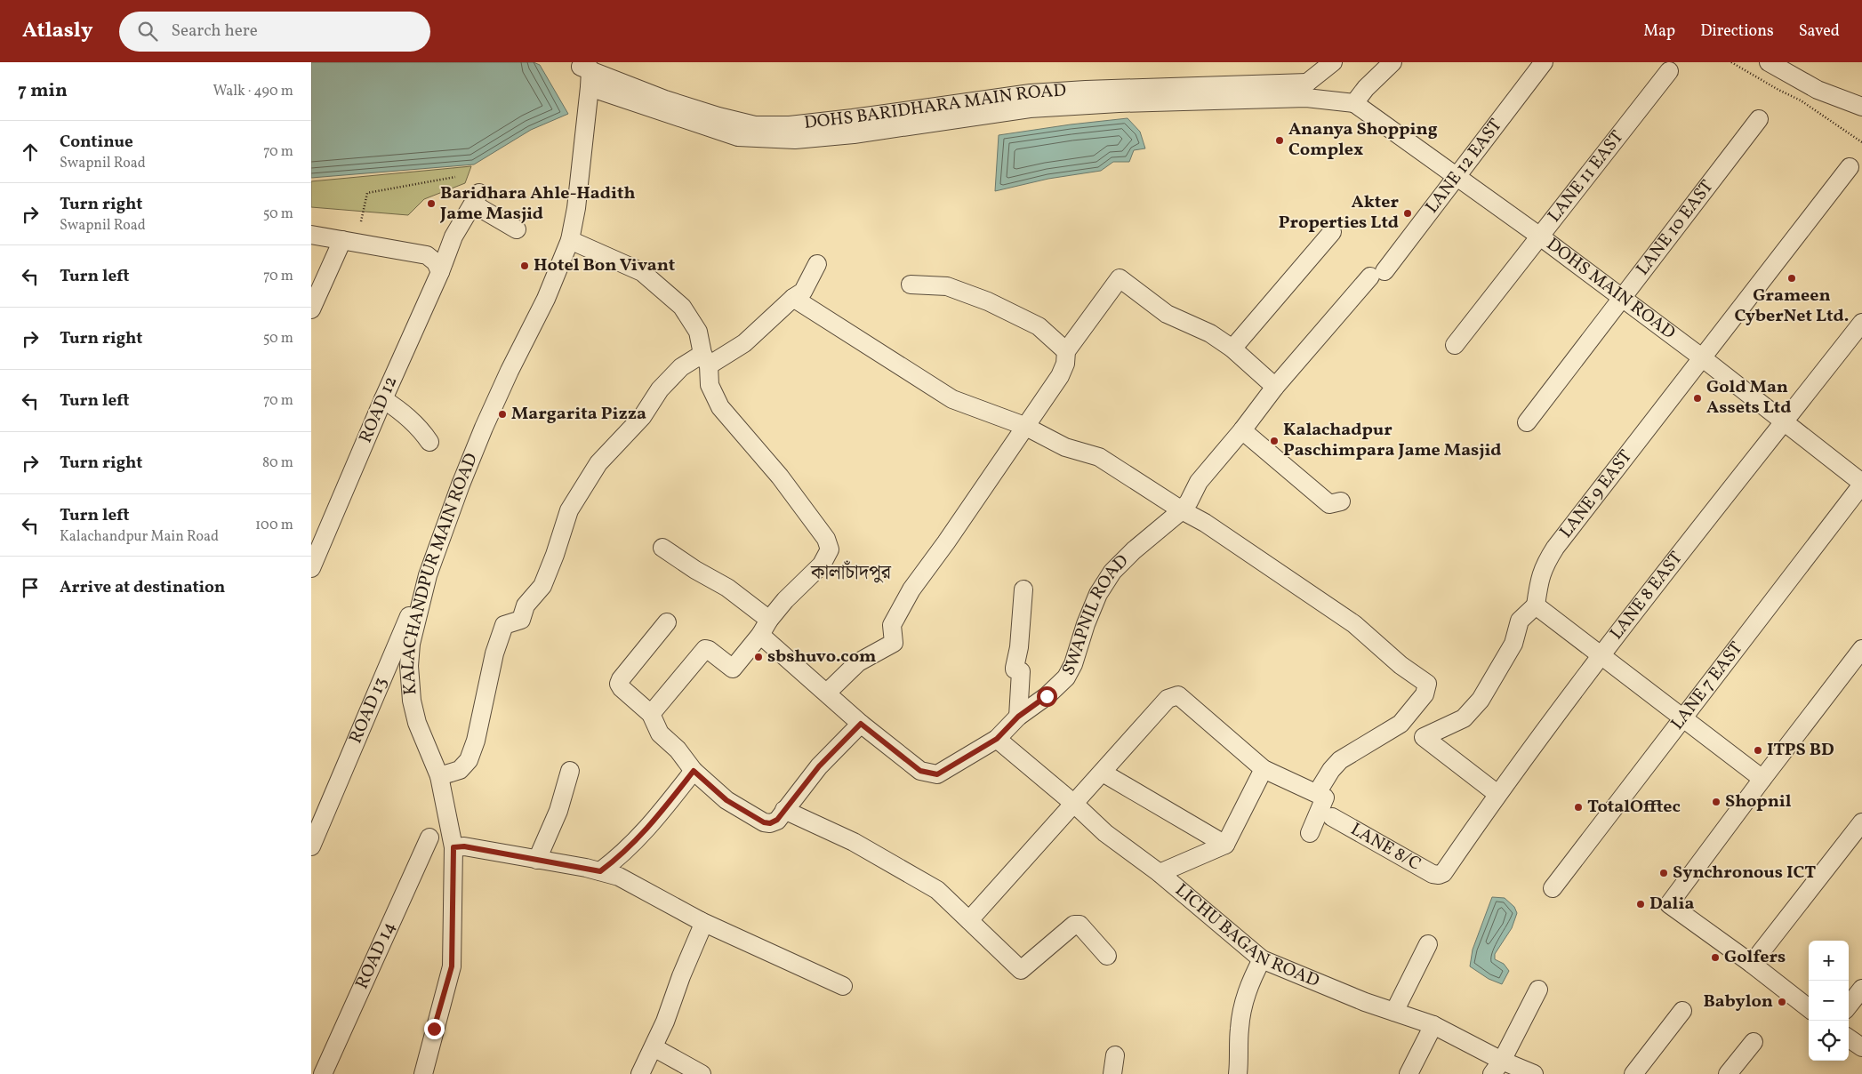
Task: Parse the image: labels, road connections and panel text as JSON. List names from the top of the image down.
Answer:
{
  "streets": {
    "street": [
      "DOHS BARIDHARA MAIN ROAD",
      "LANE 12 EAST",
      "LANE 11 EAST",
      "LANE 10 EAST",
      "DOHS MAIN ROAD",
      "ROAD 12",
      "LANE 9 EAST",
      "KALACHANDPUR MAIN ROAD",
      "LANE 8 EAST",
      "SWAPNIL ROAD",
      "LANE 7 EAST",
      "ROAD 13",
      "LANE 8/C",
      "LICHU BAGAN ROAD",
      "ROAD 14"
    ]
  },
  "crossings": [
    ["DOHS BARIDHARA MAIN ROAD", "DOHS MAIN ROAD"],
    ["DOHS BARIDHARA MAIN ROAD", "KALACHANDPUR MAIN ROAD"],
    ["LANE 12 EAST", "DOHS MAIN ROAD"],
    ["LANE 12 EAST", "SWAPNIL ROAD"],
    ["LANE 11 EAST", "DOHS MAIN ROAD"],
    ["LANE 10 EAST", "DOHS MAIN ROAD"],
    ["DOHS MAIN ROAD", "LANE 9 EAST"],
    ["DOHS MAIN ROAD", "LANE 8 EAST"],
    ["DOHS MAIN ROAD", "LANE 7 EAST"],
    ["KALACHANDPUR MAIN ROAD", "ROAD 13"],
    ["LANE 8 EAST", "LANE 8/C"],
    ["SWAPNIL ROAD", "LICHU BAGAN ROAD"]
  ],
  "districts": ["কালাচাঁদপুর"],
  "places": [
    "Ananya Shopping Complex",
    "Baridhara Ahle-Hadith Jame Masjid",
    "Akter Properties Ltd",
    "Hotel Bon Vivant",
    "Grameen CyberNet Ltd.",
    "Gold Man Assets Ltd",
    "Margarita Pizza",
    "Kalachadpur Paschimpara Jame Masjid",
    "sbshuvo.com",
    "ITPS BD",
    "Shopnil",
    "TotalOfftec",
    "Synchronous ICT",
    "Dalia",
    "Golfers",
    "Babylon"
  ],
  "page": {
    "header": "Atlasly",
    "search": "Search here",
    "nav": ["Map", "Directions", "Saved"],
    "heading": ["7 min", "Walk · 490 m"],
    "list": [
      ["Continue", "Swapnil Road", "70 m"],
      ["Turn right", "Swapnil Road", "50 m"],
      ["Turn left", "70 m"],
      ["Turn right", "50 m"],
      ["Turn left", "70 m"],
      ["Turn right", "80 m"],
      ["Turn left", "Kalachandpur Main Road", "100 m"],
      "Arrive at destination"
    ],
    "map_buttons": ["+", "−"]
  }
}
